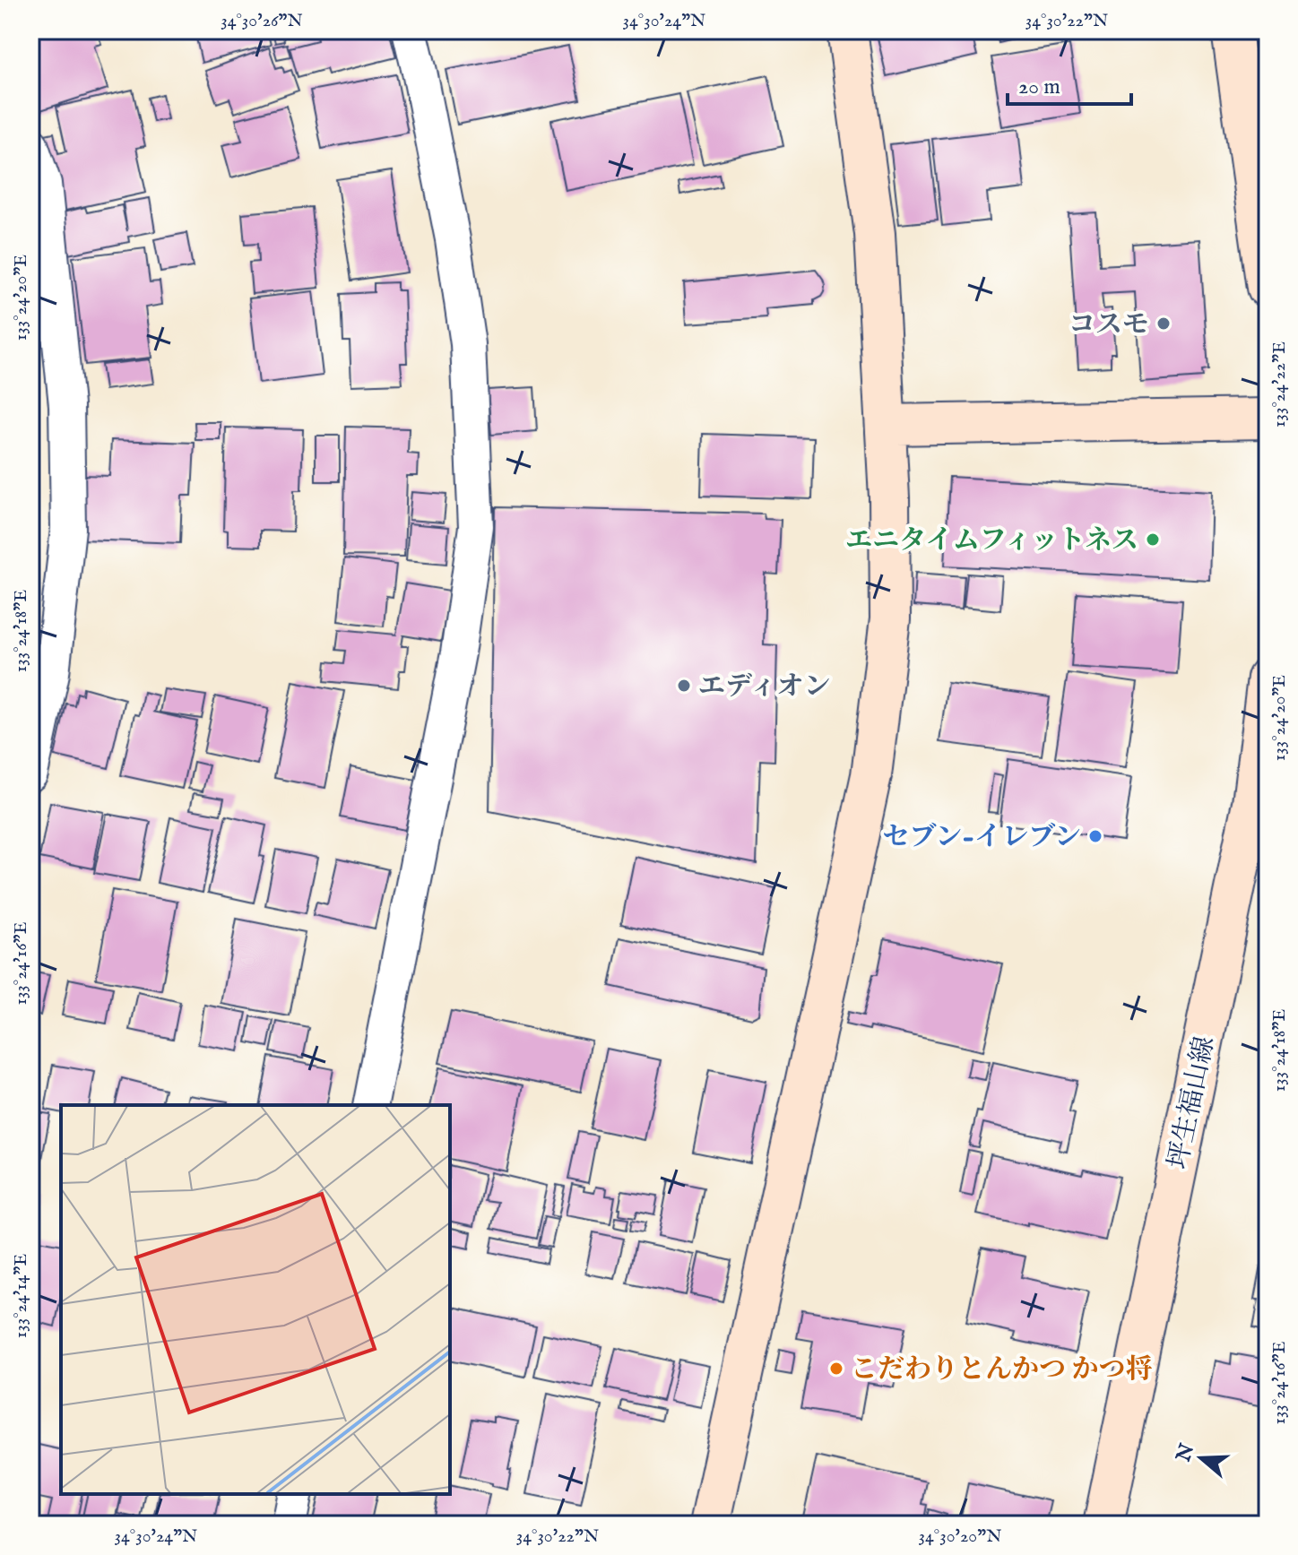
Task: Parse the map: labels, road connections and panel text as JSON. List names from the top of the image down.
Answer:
{
  "streets": {
    "street": ["坪生福山線"]
  },
  "places": [
    "コスモ",
    "エニタイムフィットネス",
    "エディオン",
    "セブン-イレブン",
    "こだわりとんかつ かつ将"
  ],
  "scale_bar": "20 m",
  "north": "left",
  "coordinates": [
    "34°30'26\"N",
    "34°30'24\"N",
    "34°30'22\"N",
    "133°24'20\"E",
    "133°24'22\"E",
    "133°24'18\"E",
    "133°24'16\"E",
    "133°24'14\"E",
    "34°30'20\"N"
  ]
}
